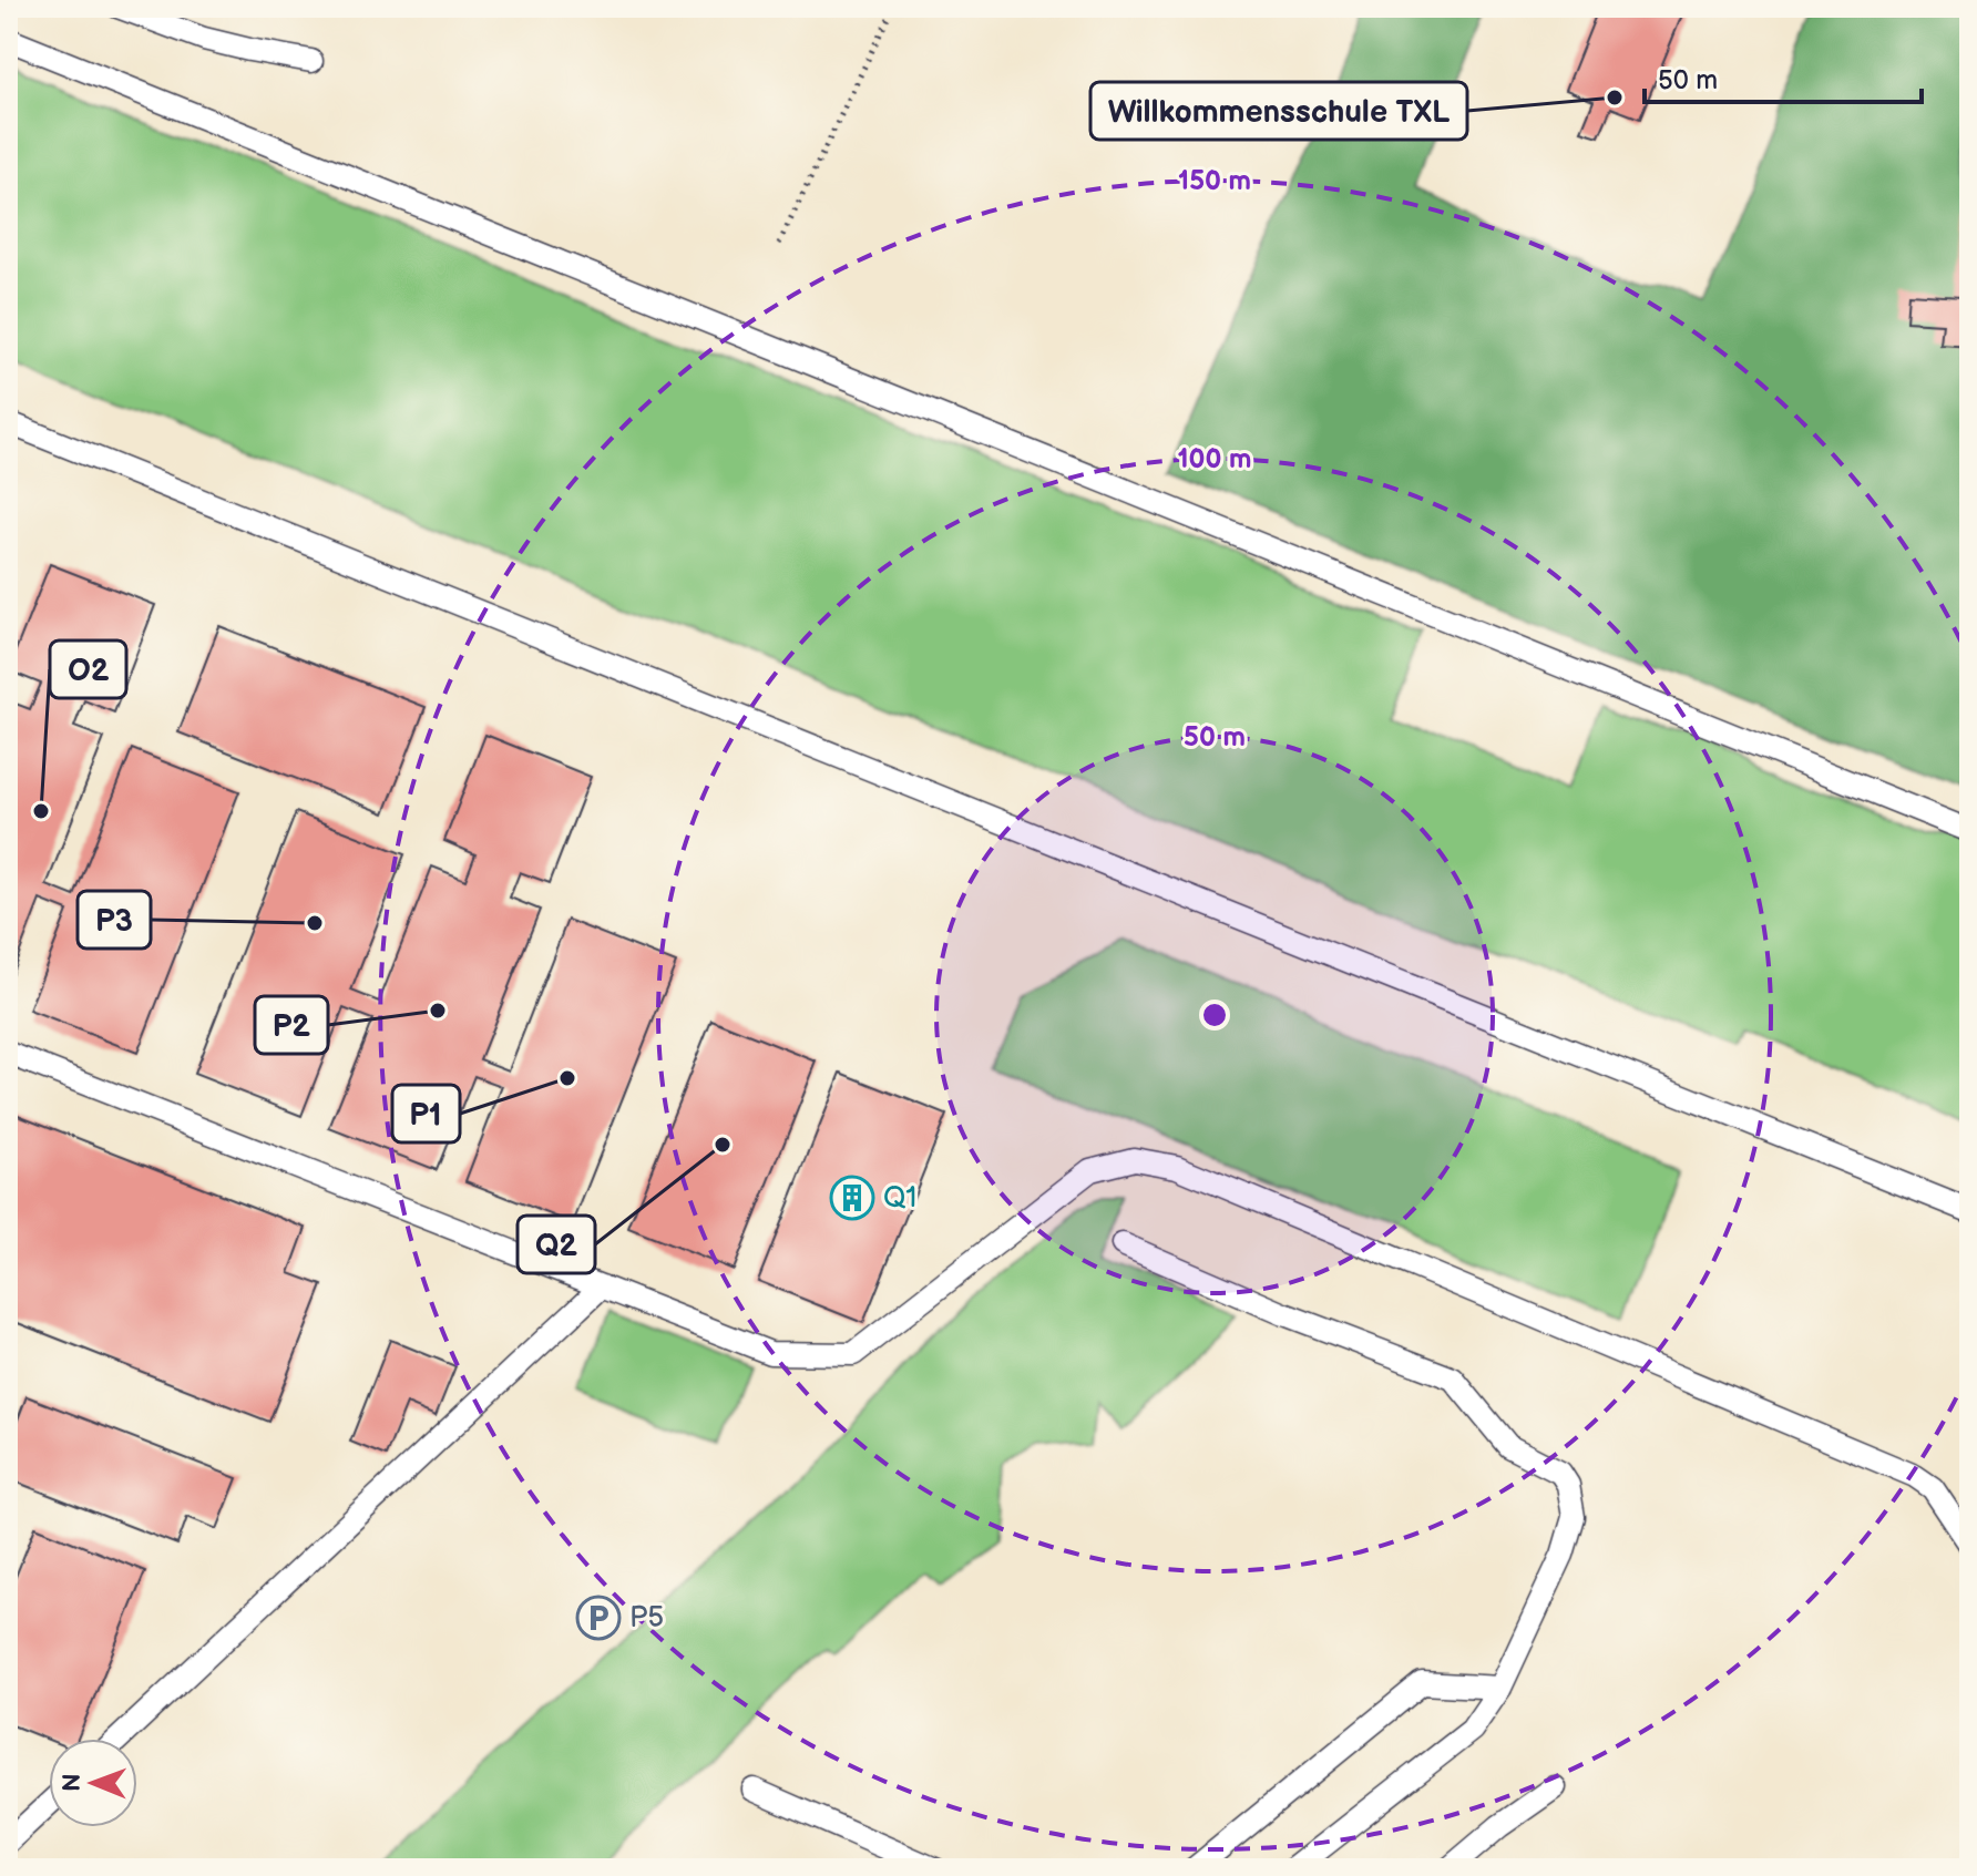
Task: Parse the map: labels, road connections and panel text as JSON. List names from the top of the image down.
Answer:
{
  "places": {
    "other": [
      "Willkommensschule TXL",
      "O2",
      "P3",
      "P2",
      "P1",
      "Q2"
    ],
    "building": ["Q1"],
    "parking": ["P5"]
  },
  "scale_bar": "50 m",
  "north": "left",
  "rings": ["150 m", "100 m", "50 m"]
}
